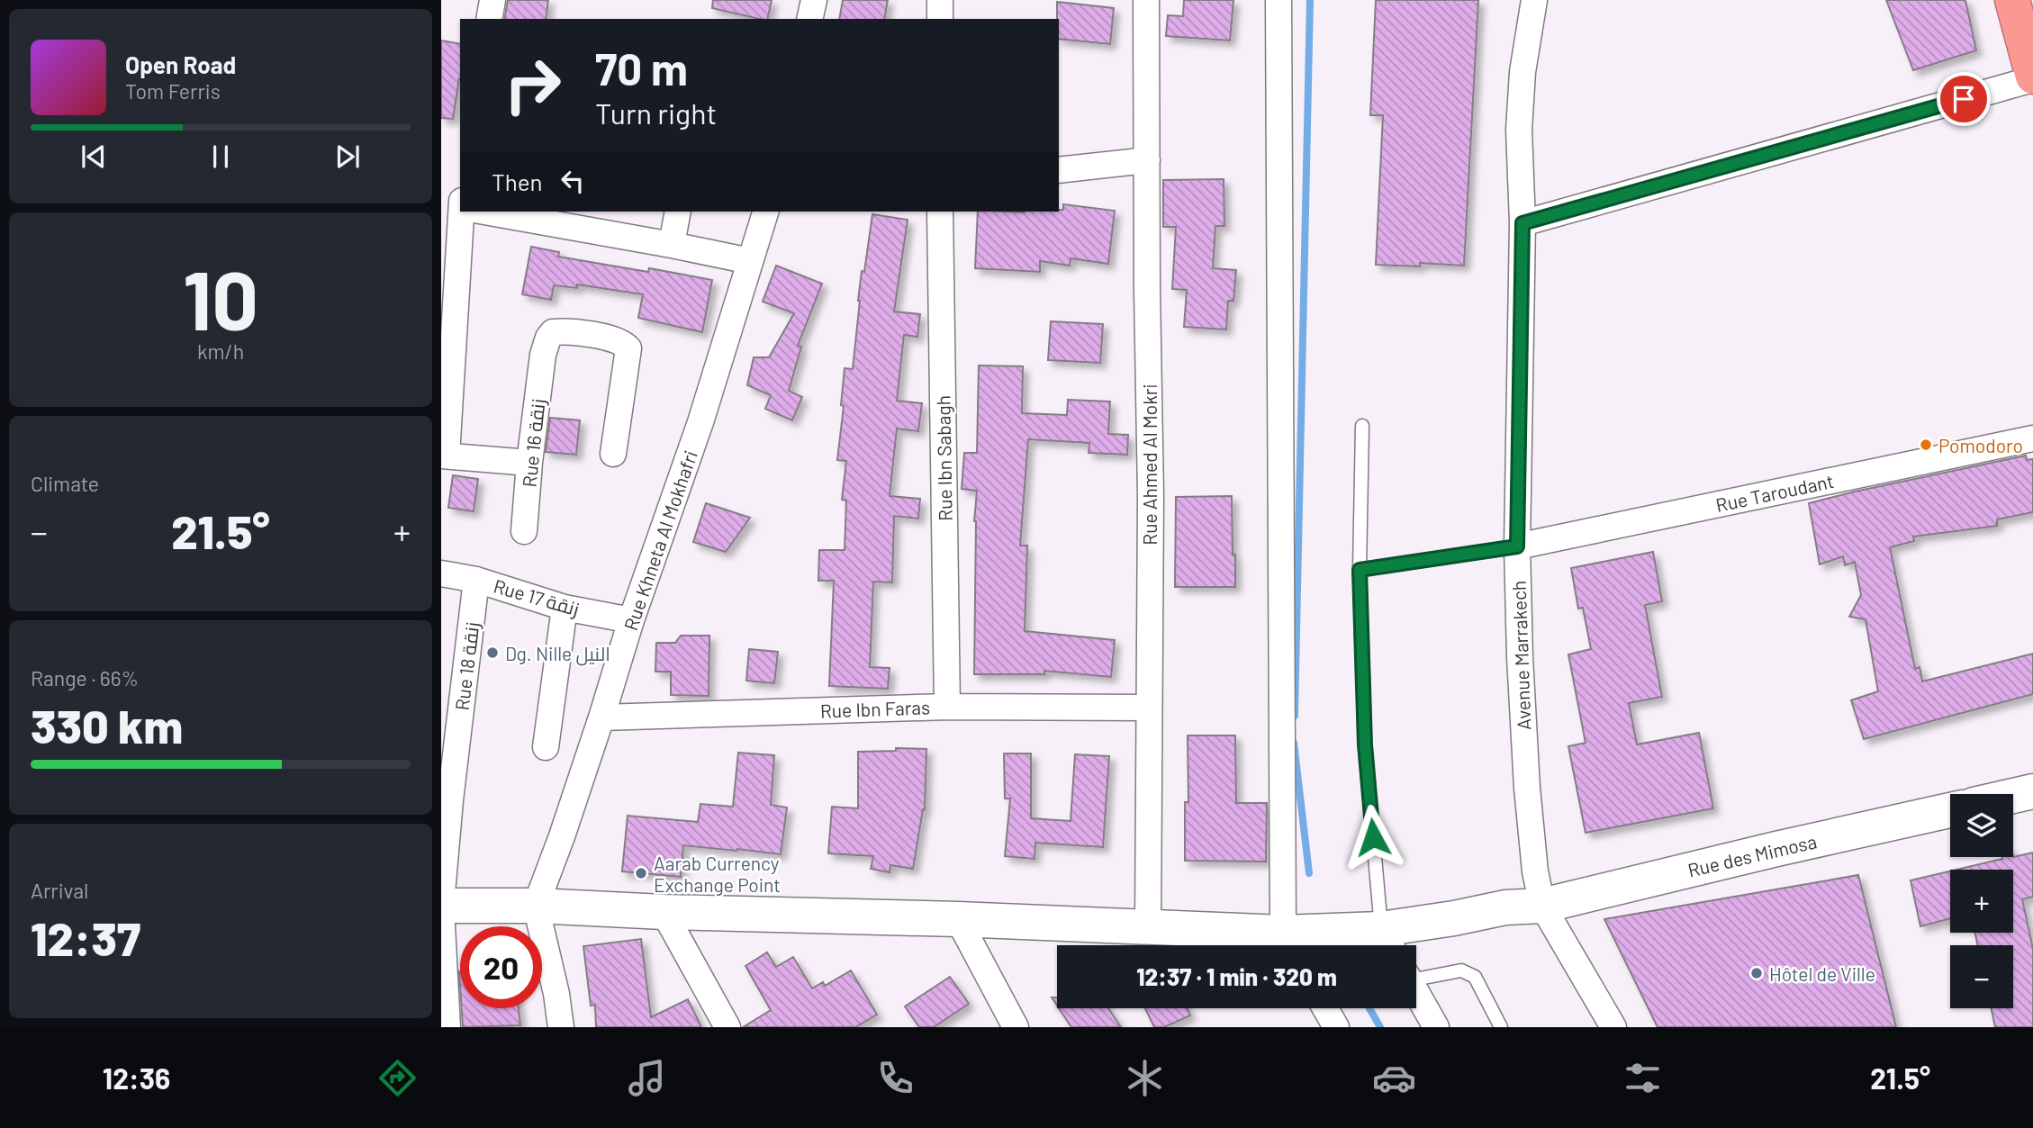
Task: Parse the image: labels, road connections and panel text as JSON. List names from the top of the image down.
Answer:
{
  "streets": {
    "main road": ["Rue des Mimosa"],
    "street": [
      "Rue 16 زنقة",
      "Rue Ibn Sabagh",
      "Rue Ahmed Al Mokri",
      "Rue Taroudant",
      "Rue Khneta Al Mokhafri",
      "Rue 17 زنقة",
      "Avenue Marrakech",
      "Rue 18 زنقة",
      "Rue Ibn Faras"
    ]
  },
  "crossings": [
    ["Rue Ibn Sabagh", "Rue Ibn Faras"],
    ["Rue Ahmed Al Mokri", "Rue Ibn Faras"],
    ["Rue Ahmed Al Mokri", "Rue des Mimosa"],
    ["Rue Taroudant", "Avenue Marrakech"],
    ["Rue Khneta Al Mokhafri", "Rue 17 زنقة"],
    ["Rue Khneta Al Mokhafri", "Rue Ibn Faras"],
    ["Rue Khneta Al Mokhafri", "Rue des Mimosa"],
    ["Rue 17 زنقة", "Rue 18 زنقة"],
    ["Avenue Marrakech", "Rue des Mimosa"],
    ["Rue 18 زنقة", "Rue des Mimosa"]
  ],
  "places": [
    "Pomodoro",
    "Dg. Nille النيل",
    "Aarab Currency Exchange Point",
    "Hôtel de Ville"
  ],
  "page": {
    "turn": ["70 m", "Turn right"],
    "song": ["Open Road", "Tom Ferris"],
    "then": "Then",
    "tile": [
      ["10", "km/h"],
      "Climate",
      ["Range · 66%", "330 km"],
      ["Arrival", "12:37"]
    ],
    "heat": ["−", "21.5°", "+"],
    "map_buttons": ["+", "−"],
    "limit": "20",
    "trip": "12:37 · 1 min · 320 m",
    "tabs": ["12:36", "21.5°"]
  }
}
